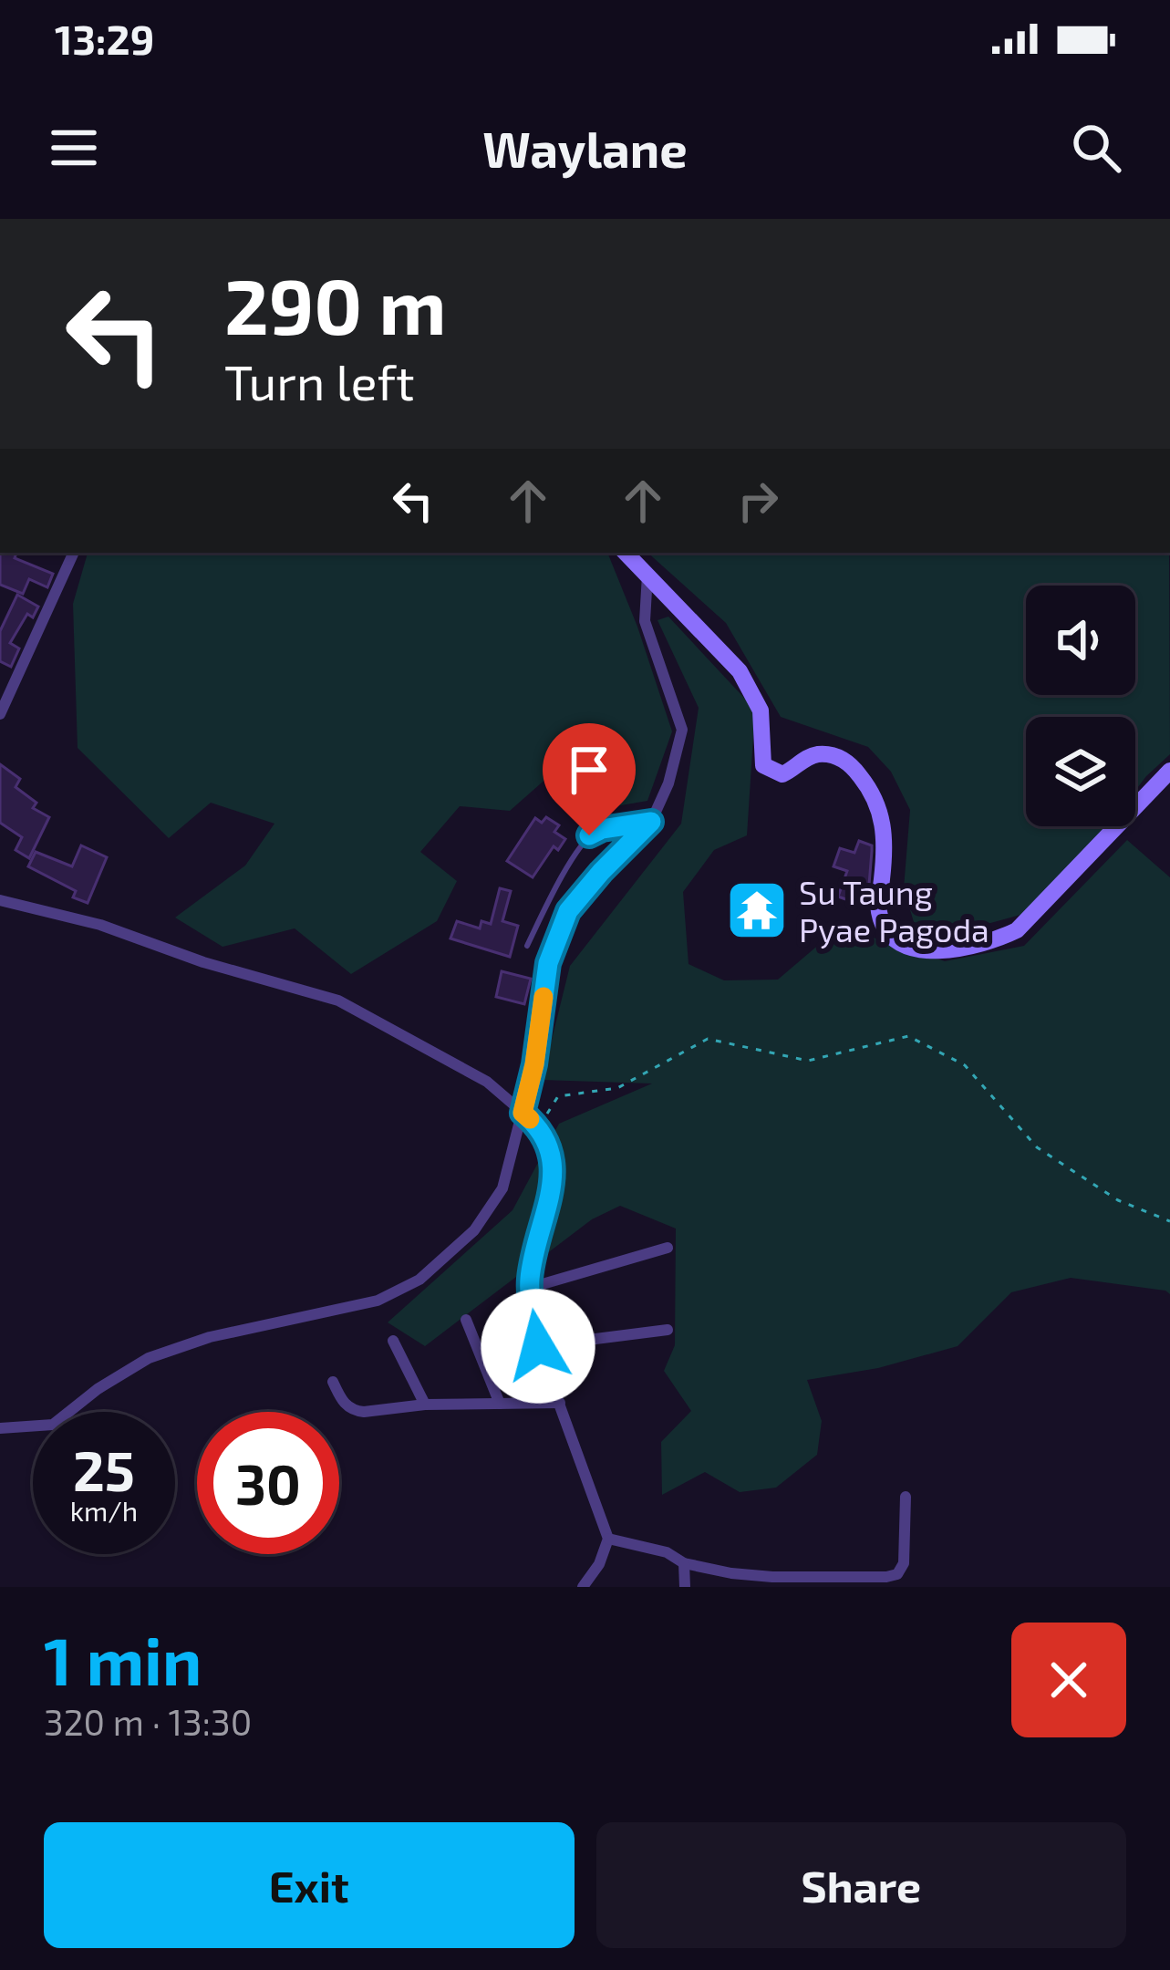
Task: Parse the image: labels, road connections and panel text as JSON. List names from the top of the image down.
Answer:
{
  "places": {
    "temple": ["Su Taung Pyae Pagoda"]
  },
  "page": {
    "status": "13:29",
    "header": "Waylane",
    "turn": ["290 m", "Turn left"],
    "speed": "25 km/h",
    "limit": "30",
    "heading": ["1 min", "320 m · 13:30"],
    "buttons": ["Exit", "Share"]
  }
}
